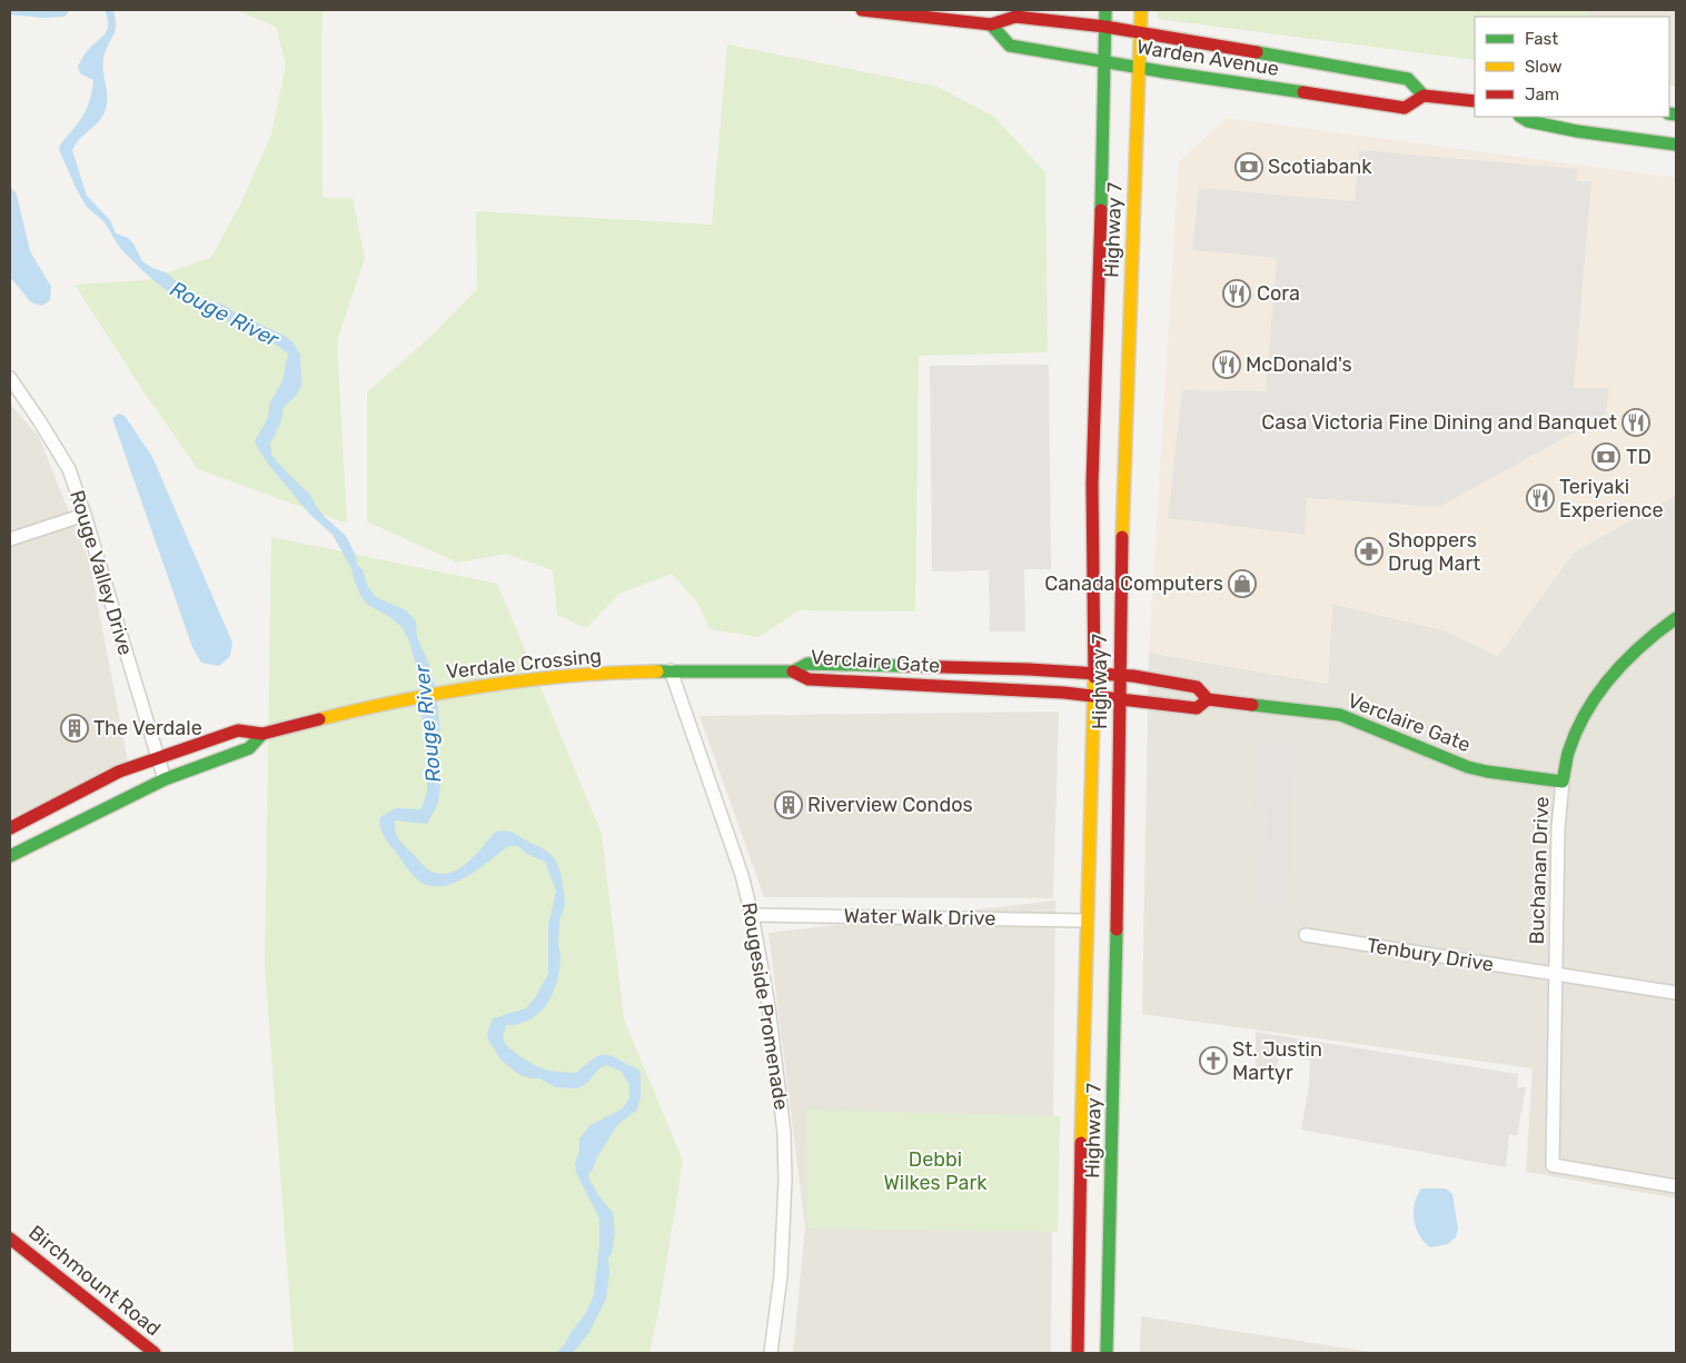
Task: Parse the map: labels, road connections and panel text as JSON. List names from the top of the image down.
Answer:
{
  "streets": {
    "main road": [
      "Warden Avenue",
      "Highway 7",
      "Verclaire Gate",
      "Verdale Crossing",
      "Buchanan Drive",
      "Birchmount Road"
    ],
    "street": [
      "Rouge Valley Drive",
      "Water Walk Drive",
      "Tenbury Drive",
      "Rougeside Promenade"
    ]
  },
  "crossings": [
    ["Warden Avenue", "Highway 7"],
    ["Highway 7", "Verclaire Gate"],
    ["Highway 7", "Water Walk Drive"],
    ["Rouge Valley Drive", "Verdale Crossing"],
    ["Verclaire Gate", "Verdale Crossing"],
    ["Verclaire Gate", "Buchanan Drive"],
    ["Verdale Crossing", "Rougeside Promenade"],
    ["Buchanan Drive", "Tenbury Drive"],
    ["Water Walk Drive", "Rougeside Promenade"]
  ],
  "water": ["Rouge River"],
  "parks": ["Debbi Wilkes Park"],
  "places": {
    "bank": ["Scotiabank", "TD"],
    "restaurant": [
      "Cora",
      "McDonald's",
      "Casa Victoria Fine Dining and Banquet",
      "Teriyaki Experience"
    ],
    "pharmacy": ["Shoppers Drug Mart"],
    "shop": ["Canada Computers"],
    "building": ["The Verdale", "Riverview Condos"],
    "church": ["St. Justin Martyr"]
  },
  "legend": ["Fast", "Slow", "Jam"]
}
